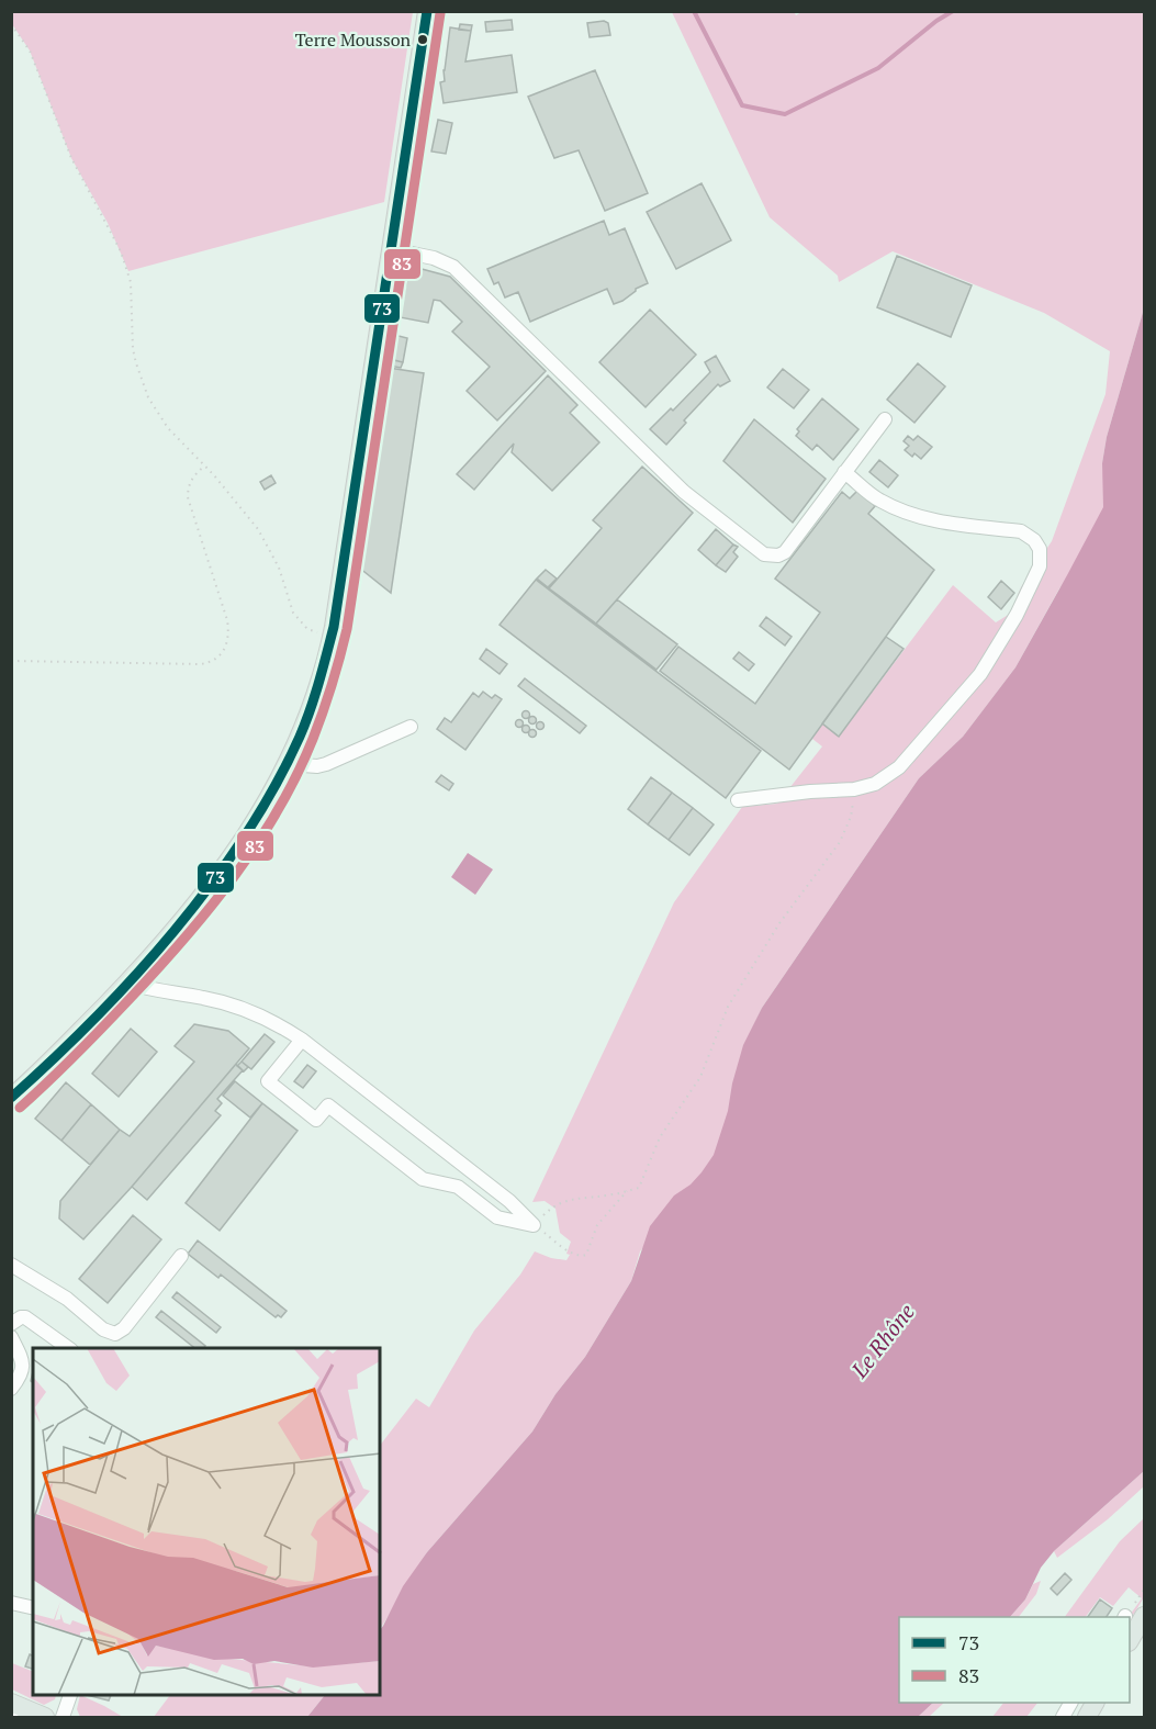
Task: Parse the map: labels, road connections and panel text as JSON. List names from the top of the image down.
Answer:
{
  "water": ["Le Rhône"],
  "places": ["Terre Mousson"],
  "lines": ["transit line 73", "transit line 83"],
  "legend": ["73", "83"]
}
